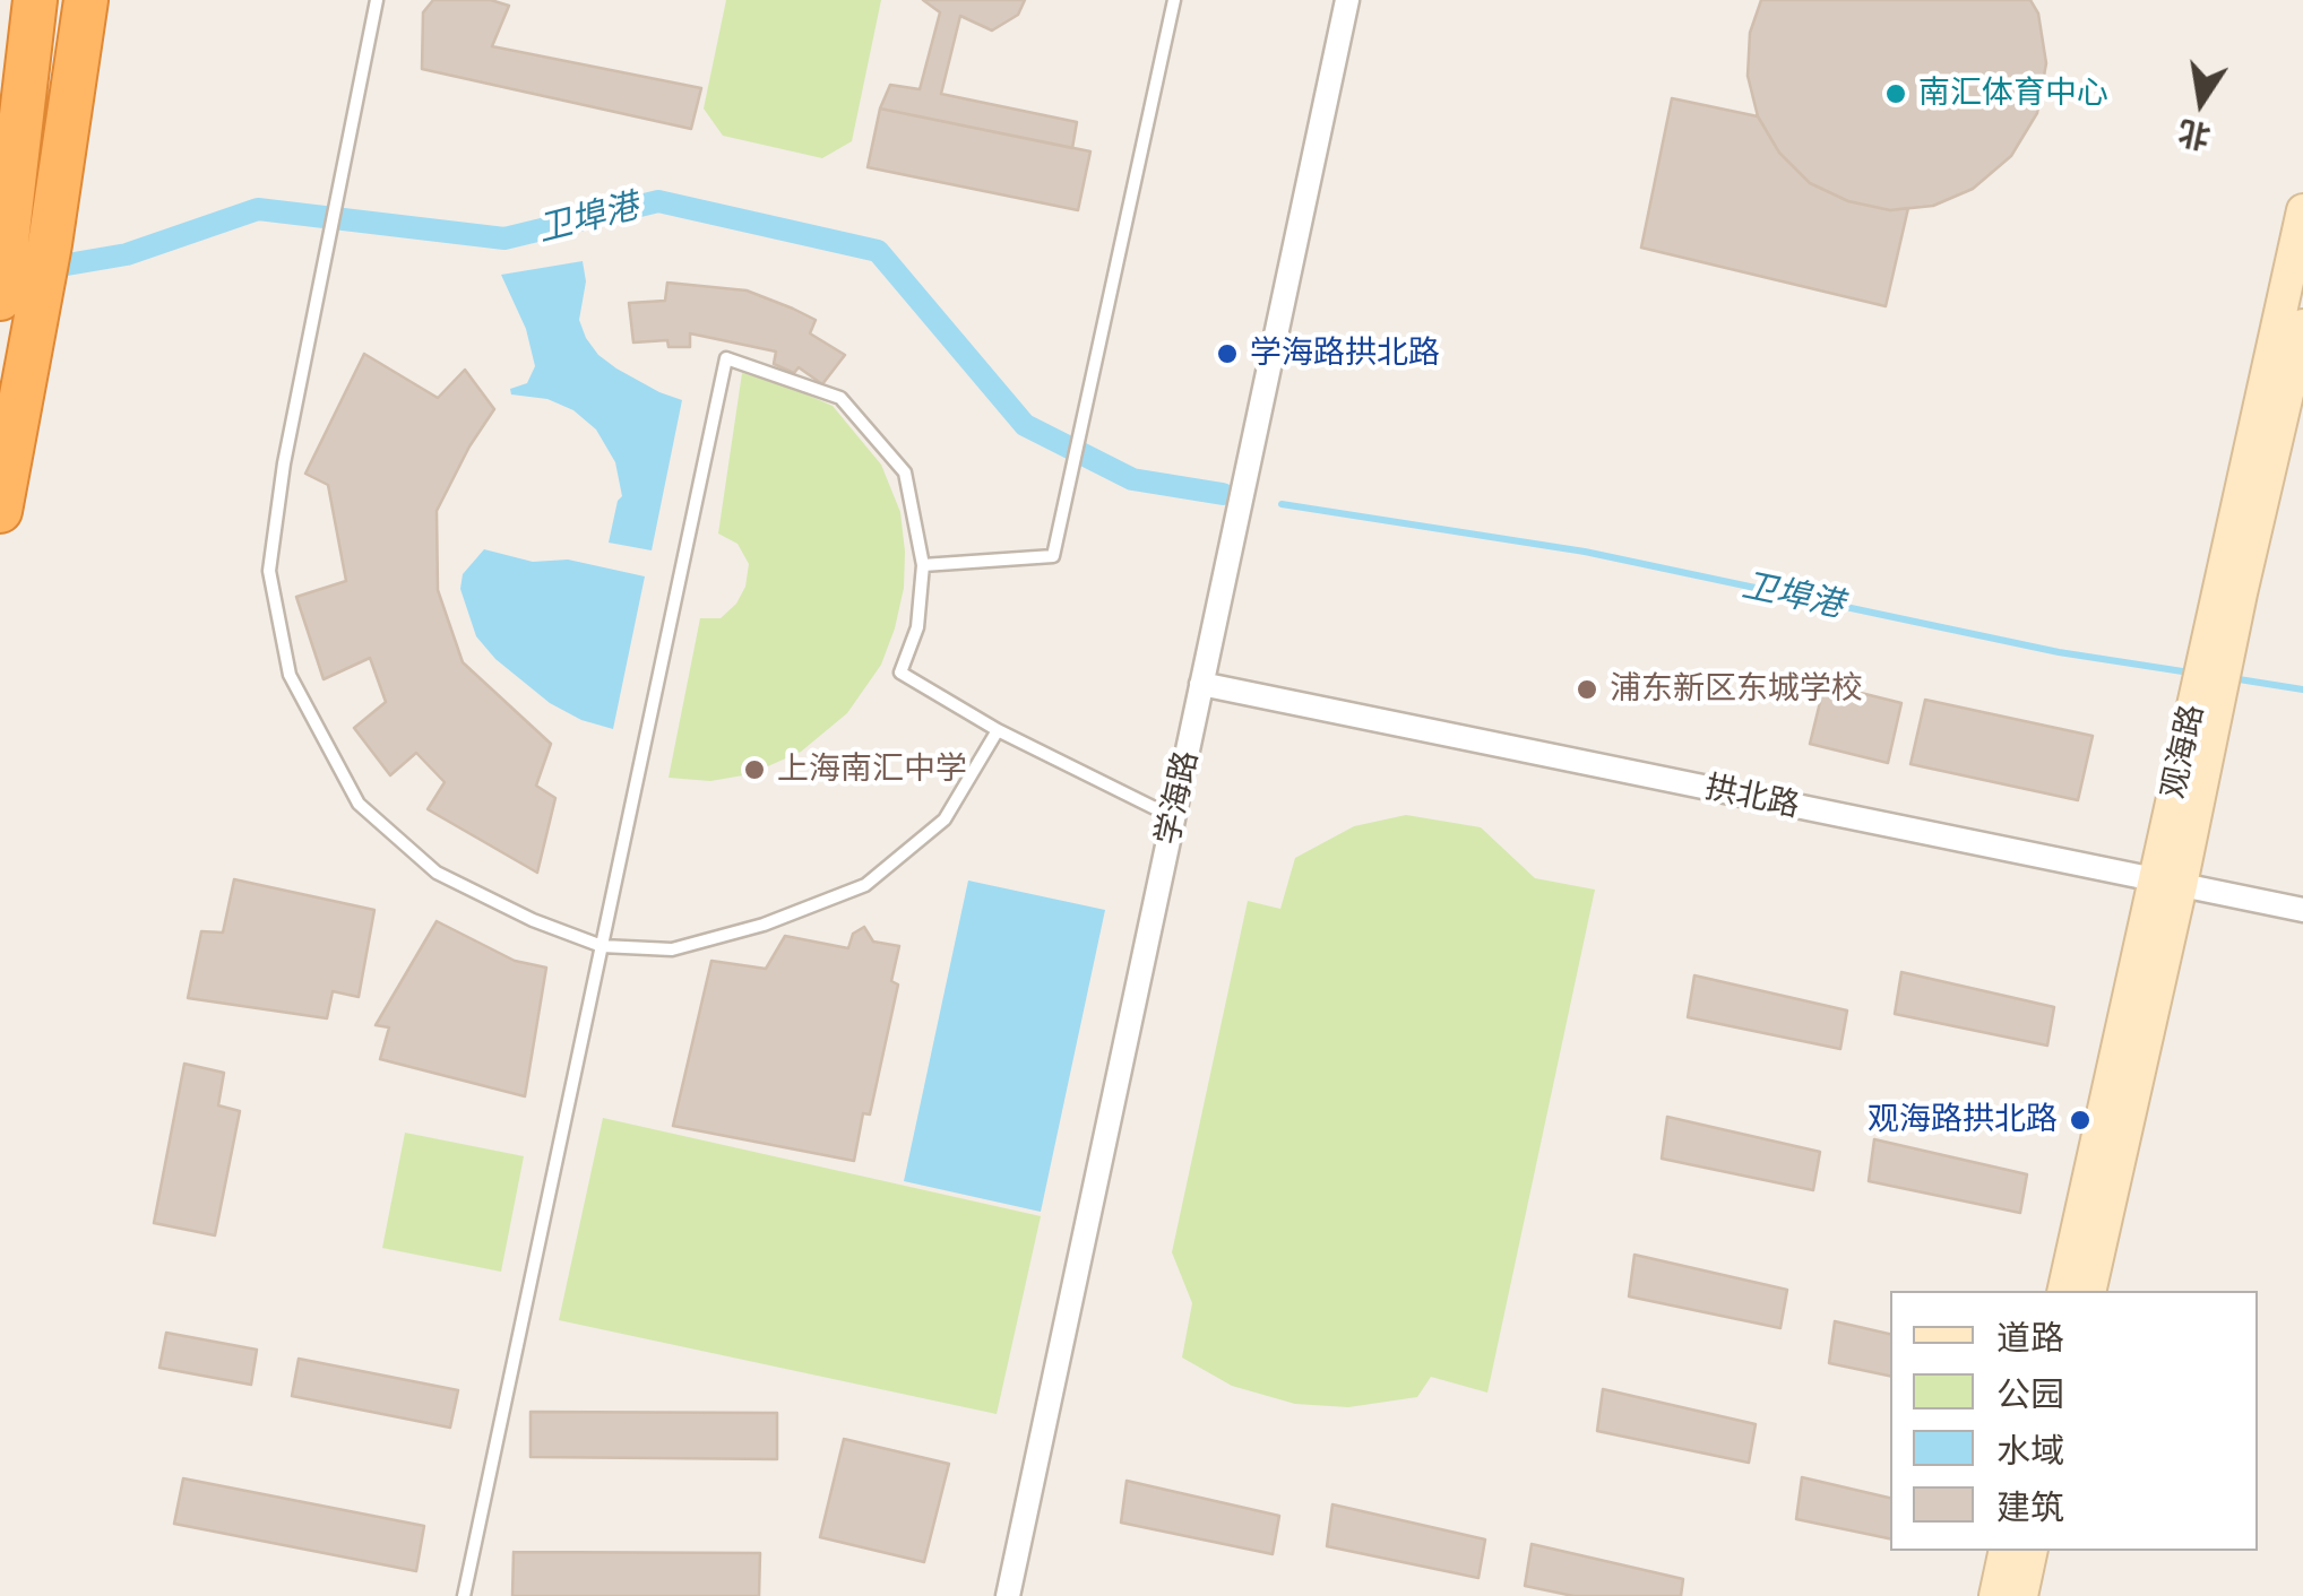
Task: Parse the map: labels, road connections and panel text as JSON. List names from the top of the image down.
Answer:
{
  "streets": {
    "main road": ["观海路"],
    "street": ["拱北路", "学海路"]
  },
  "crossings": [
    ["观海路", "拱北路"],
    ["拱北路", "学海路"]
  ],
  "water": ["卫埠港"],
  "places": [
    "南汇体育中心",
    "学海路拱北路",
    "浦东新区东城学校",
    "上海南汇中学",
    "观海路拱北路"
  ],
  "legend": [
    "道路",
    "公园",
    "水域",
    "建筑"
  ],
  "north": "bottom"
}
